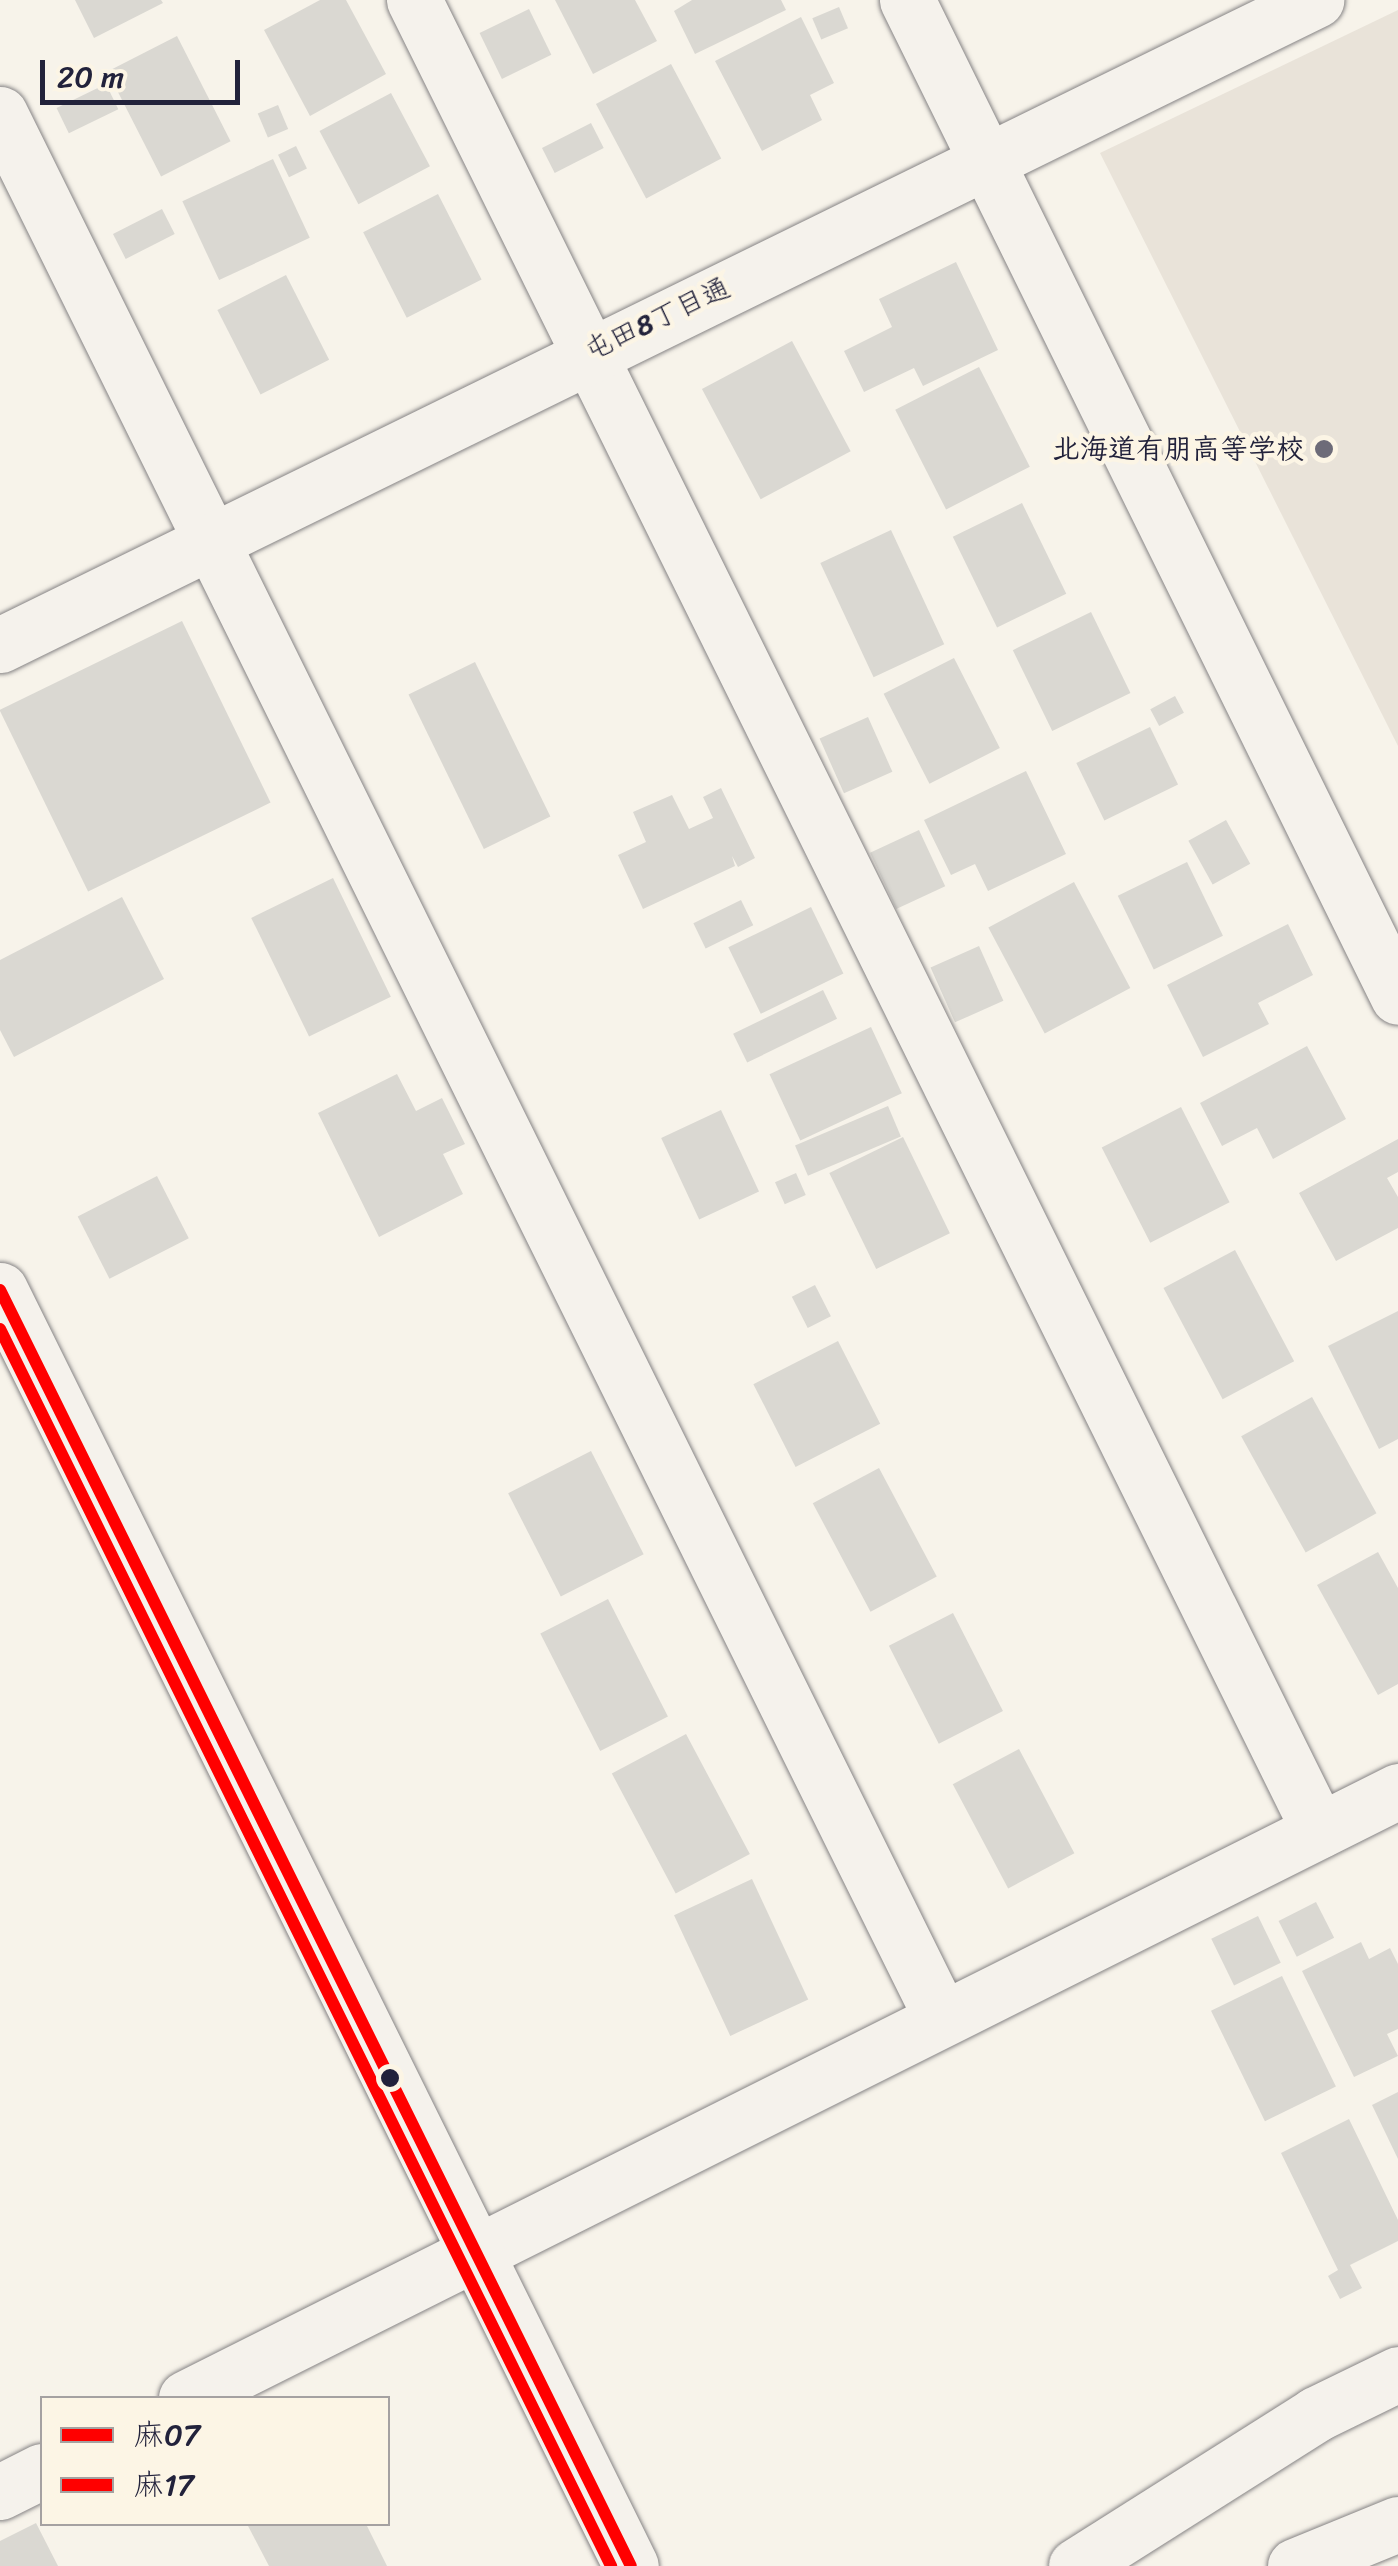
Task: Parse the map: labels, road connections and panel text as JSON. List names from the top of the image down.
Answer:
{
  "streets": {
    "street": ["屯田8丁目通"]
  },
  "places": ["北海道有朋高等学校"],
  "lines": ["transit line 麻07", "transit line 麻17"],
  "legend": ["麻07", "麻17"],
  "scale_bar": "20 m"
}
